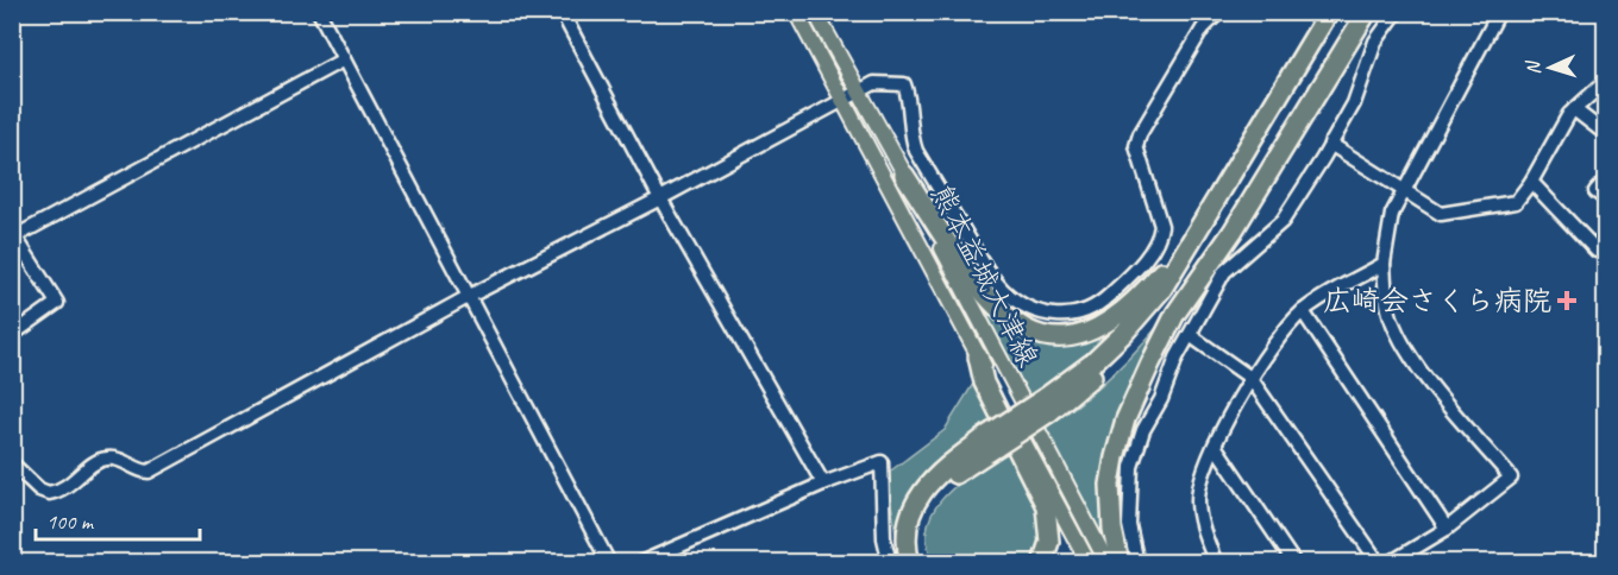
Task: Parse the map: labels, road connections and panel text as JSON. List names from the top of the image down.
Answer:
{
  "streets": {
    "main road": ["熊本益城大津線"]
  },
  "places": {
    "health": ["広崎会さくら病院"]
  },
  "scale_bar": "100 m",
  "north": "left"
}
